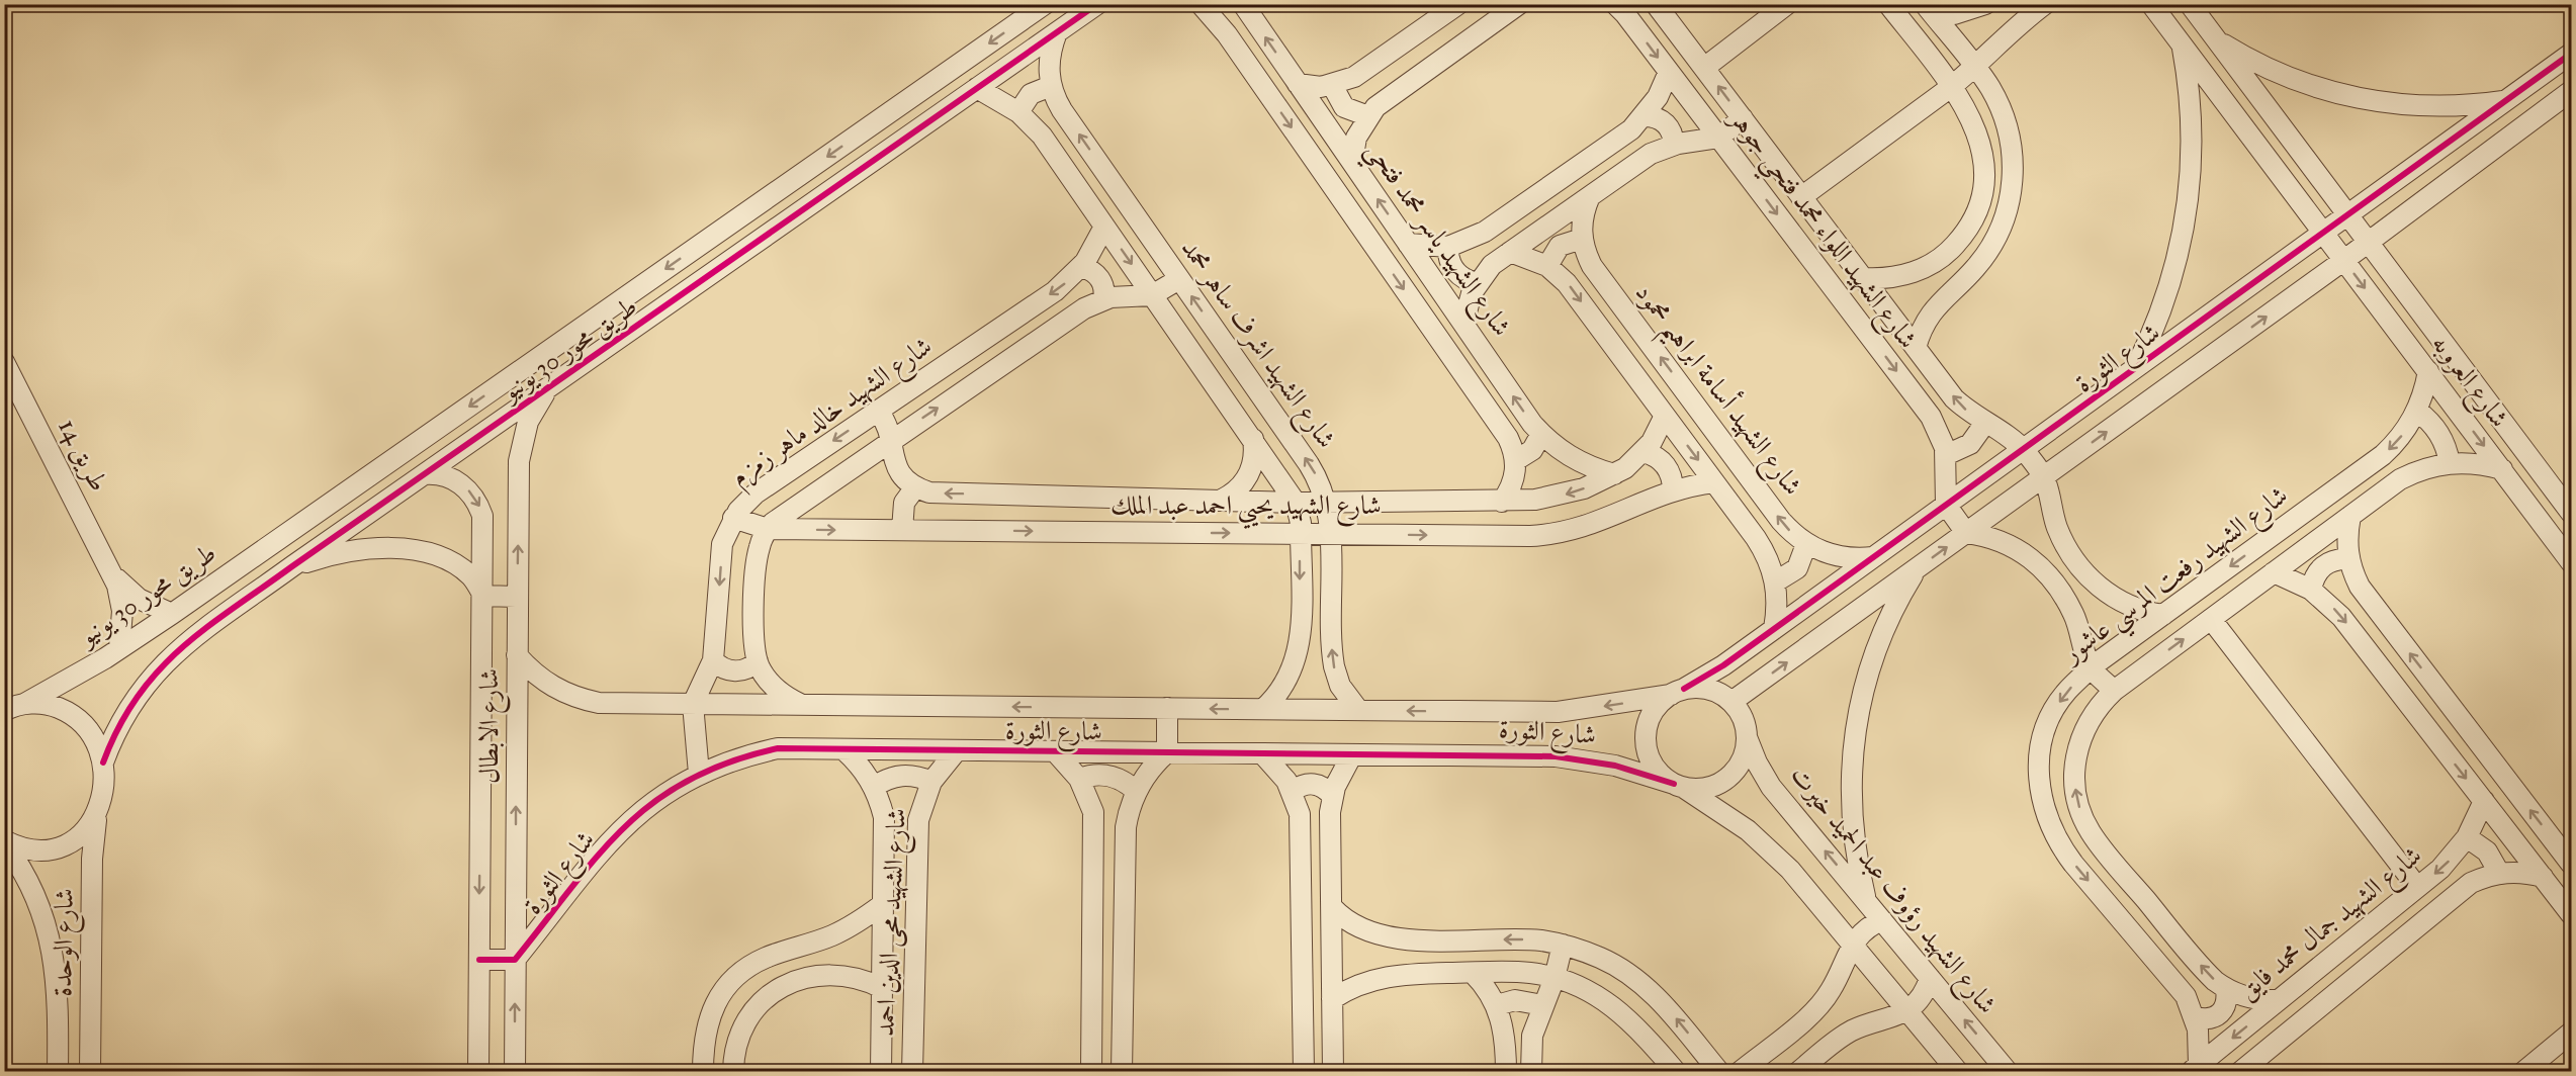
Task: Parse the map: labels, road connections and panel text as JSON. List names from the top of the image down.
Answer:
{
  "streets": {
    "street": [
      "شارع الشهيد اللواء محمد فتحي جوهر",
      "شارع الشهيد ياسر محمد فتحي",
      "شارع الشهيد اشرف ساهر محمد",
      "طريق محور 30 يونيو",
      "شارع الثورة",
      "شارع العروبه",
      "شارع الشهيد أسامة ابراهيم محمود",
      "شارع الشهيد خالد ماهر زمزم",
      "طريق 14",
      "شارع الشهيد يحيي احمد عبد الملك",
      "شارع الشهيد رفعت المرسي عاشور",
      "شارع الابطال",
      "شارع الشهيد رؤوف عبد الحميد خيرت",
      "شارع الشهيد محى الدين احمد",
      "شارع الشهيد جمال محمد فايق",
      "شارع الوحدة"
    ]
  },
  "crossings": [
    ["شارع الشهيد اللواء محمد فتحي جوهر", "شارع الثورة"],
    ["شارع الشهيد ياسر محمد فتحي", "شارع الشهيد يحيي احمد عبد الملك"],
    ["شارع الشهيد اشرف ساهر محمد", "طريق محور 30 يونيو"],
    ["شارع الشهيد اشرف ساهر محمد", "شارع الثورة"],
    ["شارع الشهيد اشرف ساهر محمد", "شارع الشهيد يحيي احمد عبد الملك"],
    ["طريق محور 30 يونيو", "طريق 14"],
    ["طريق محور 30 يونيو", "شارع الابطال"],
    ["طريق محور 30 يونيو", "شارع الوحدة"],
    ["شارع الثورة", "شارع العروبه"],
    ["شارع الثورة", "شارع الشهيد أسامة ابراهيم محمود"],
    ["شارع الثورة", "شارع الشهيد خالد ماهر زمزم"],
    ["شارع الثورة", "شارع الابطال"],
    ["شارع الثورة", "شارع الشهيد رؤوف عبد الحميد خيرت"],
    ["شارع الثورة", "شارع الشهيد محى الدين احمد"],
    ["شارع العروبه", "شارع الشهيد رفعت المرسي عاشور"],
    ["شارع الشهيد خالد ماهر زمزم", "شارع الشهيد يحيي احمد عبد الملك"],
    ["شارع الشهيد رفعت المرسي عاشور", "شارع الشهيد جمال محمد فايق"]
  ]
}
